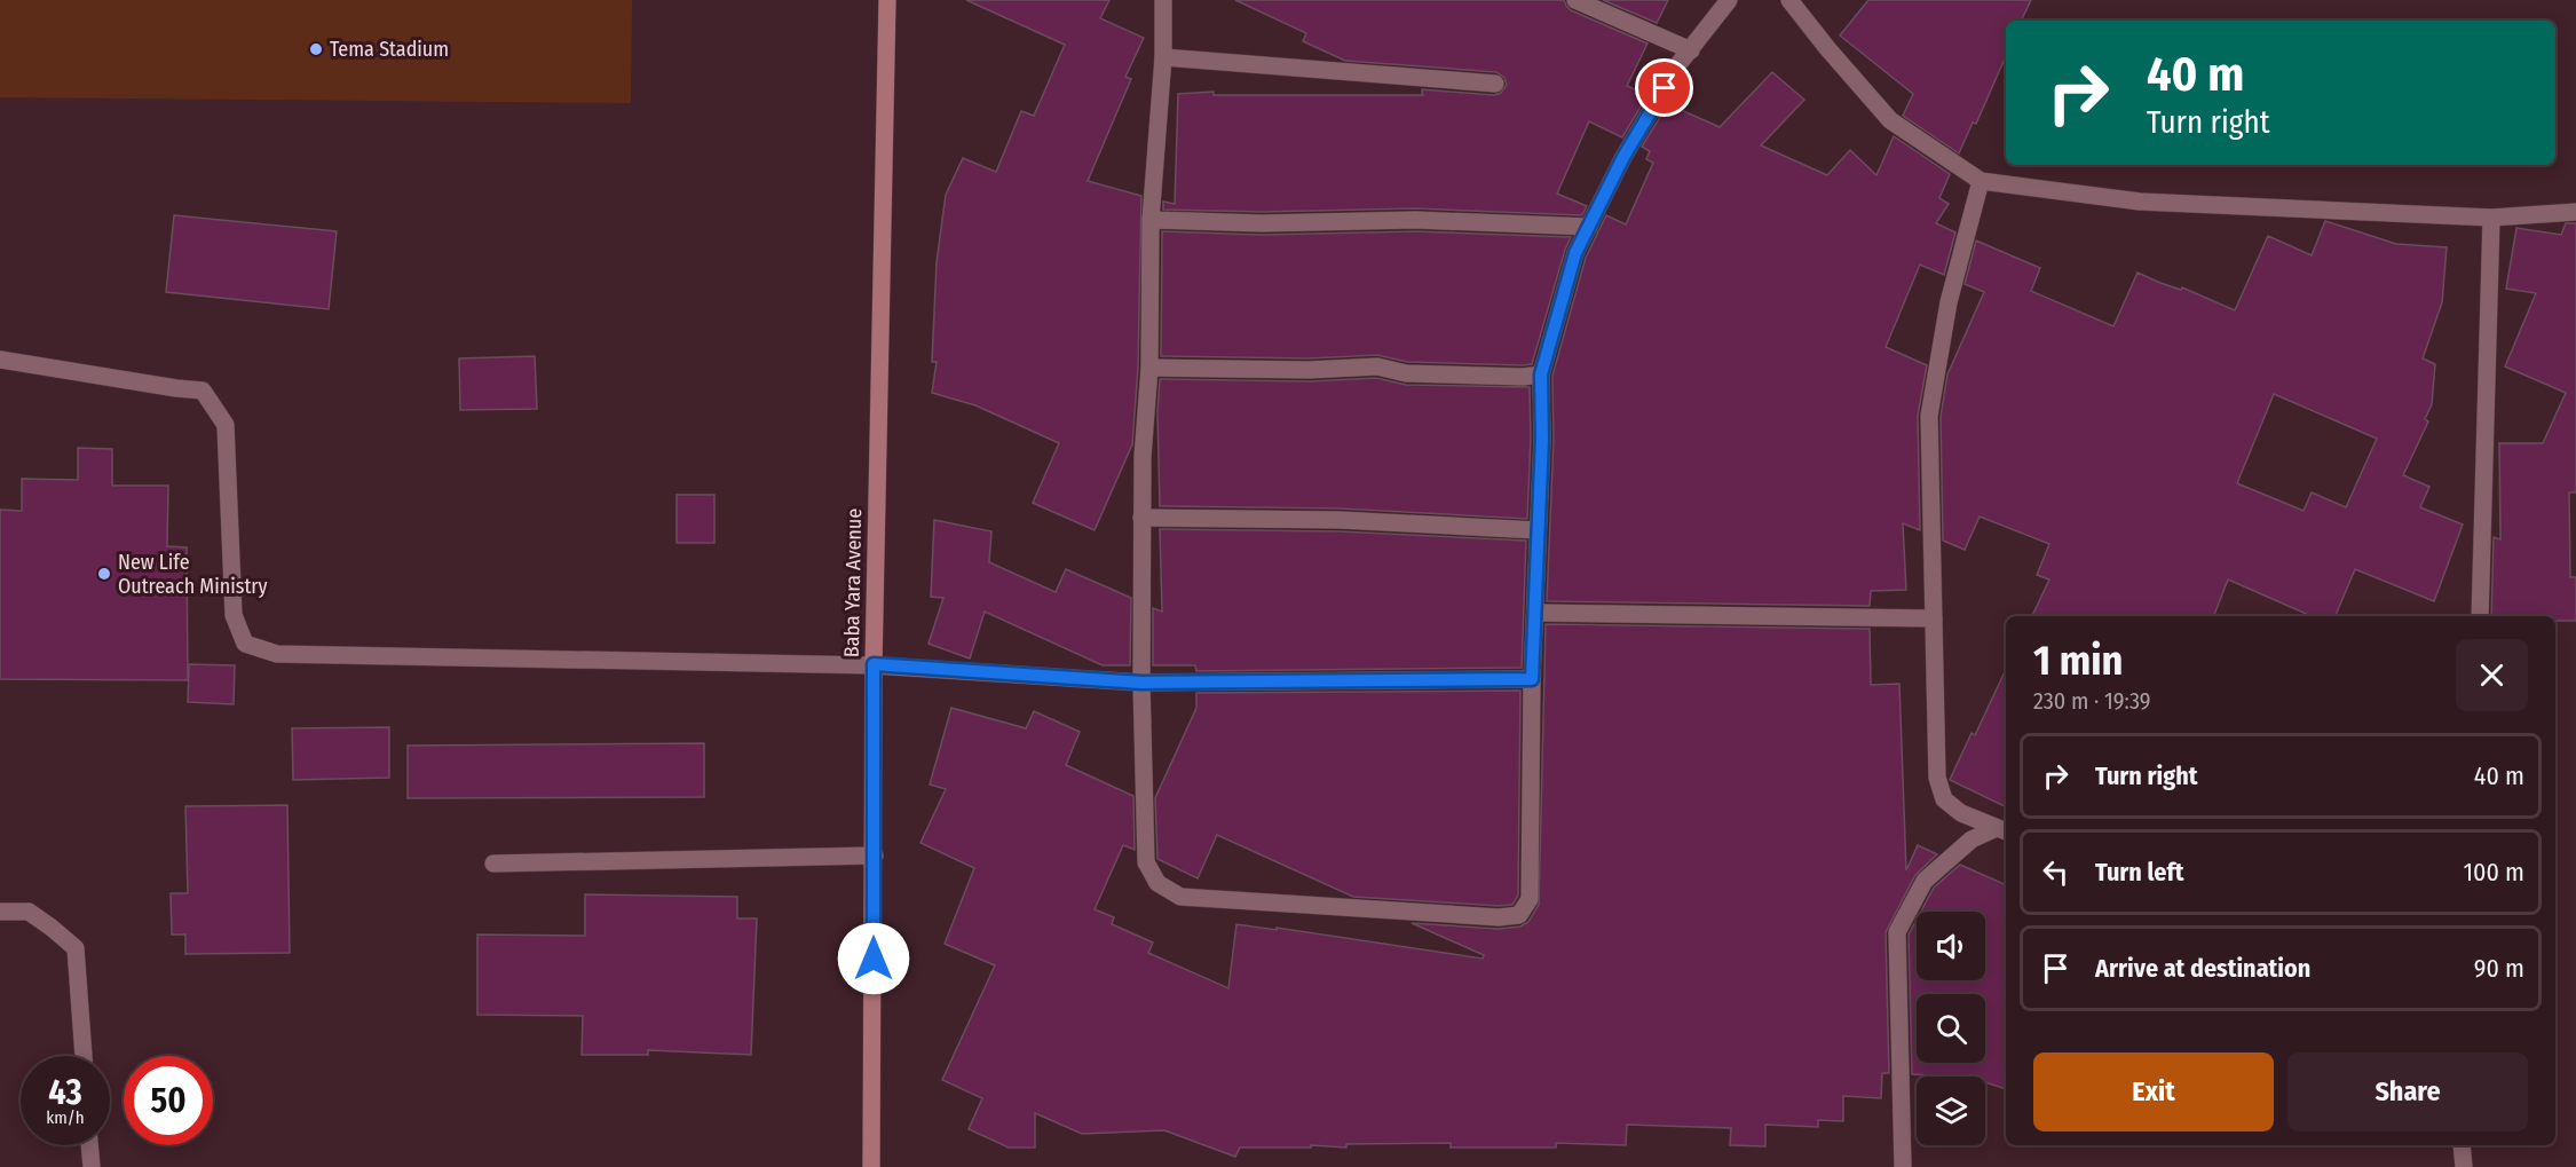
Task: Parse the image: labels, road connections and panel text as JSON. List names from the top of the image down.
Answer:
{
  "streets": {
    "main road": ["Baba Yara Avenue"]
  },
  "places": ["Tema Stadium", "New Life Outreach Ministry"],
  "page": {
    "turn": ["40 m", "Turn right"],
    "heading": ["1 min", "230 m · 19:39"],
    "list": [
      {
        "name": "Turn right",
        "value": "40 m"
      },
      {
        "name": "Turn left",
        "value": "100 m"
      },
      {
        "name": "Arrive at destination",
        "value": "90 m"
      }
    ],
    "buttons": ["Exit", "Share"],
    "speed": "43 km/h",
    "limit": "50"
  }
}
